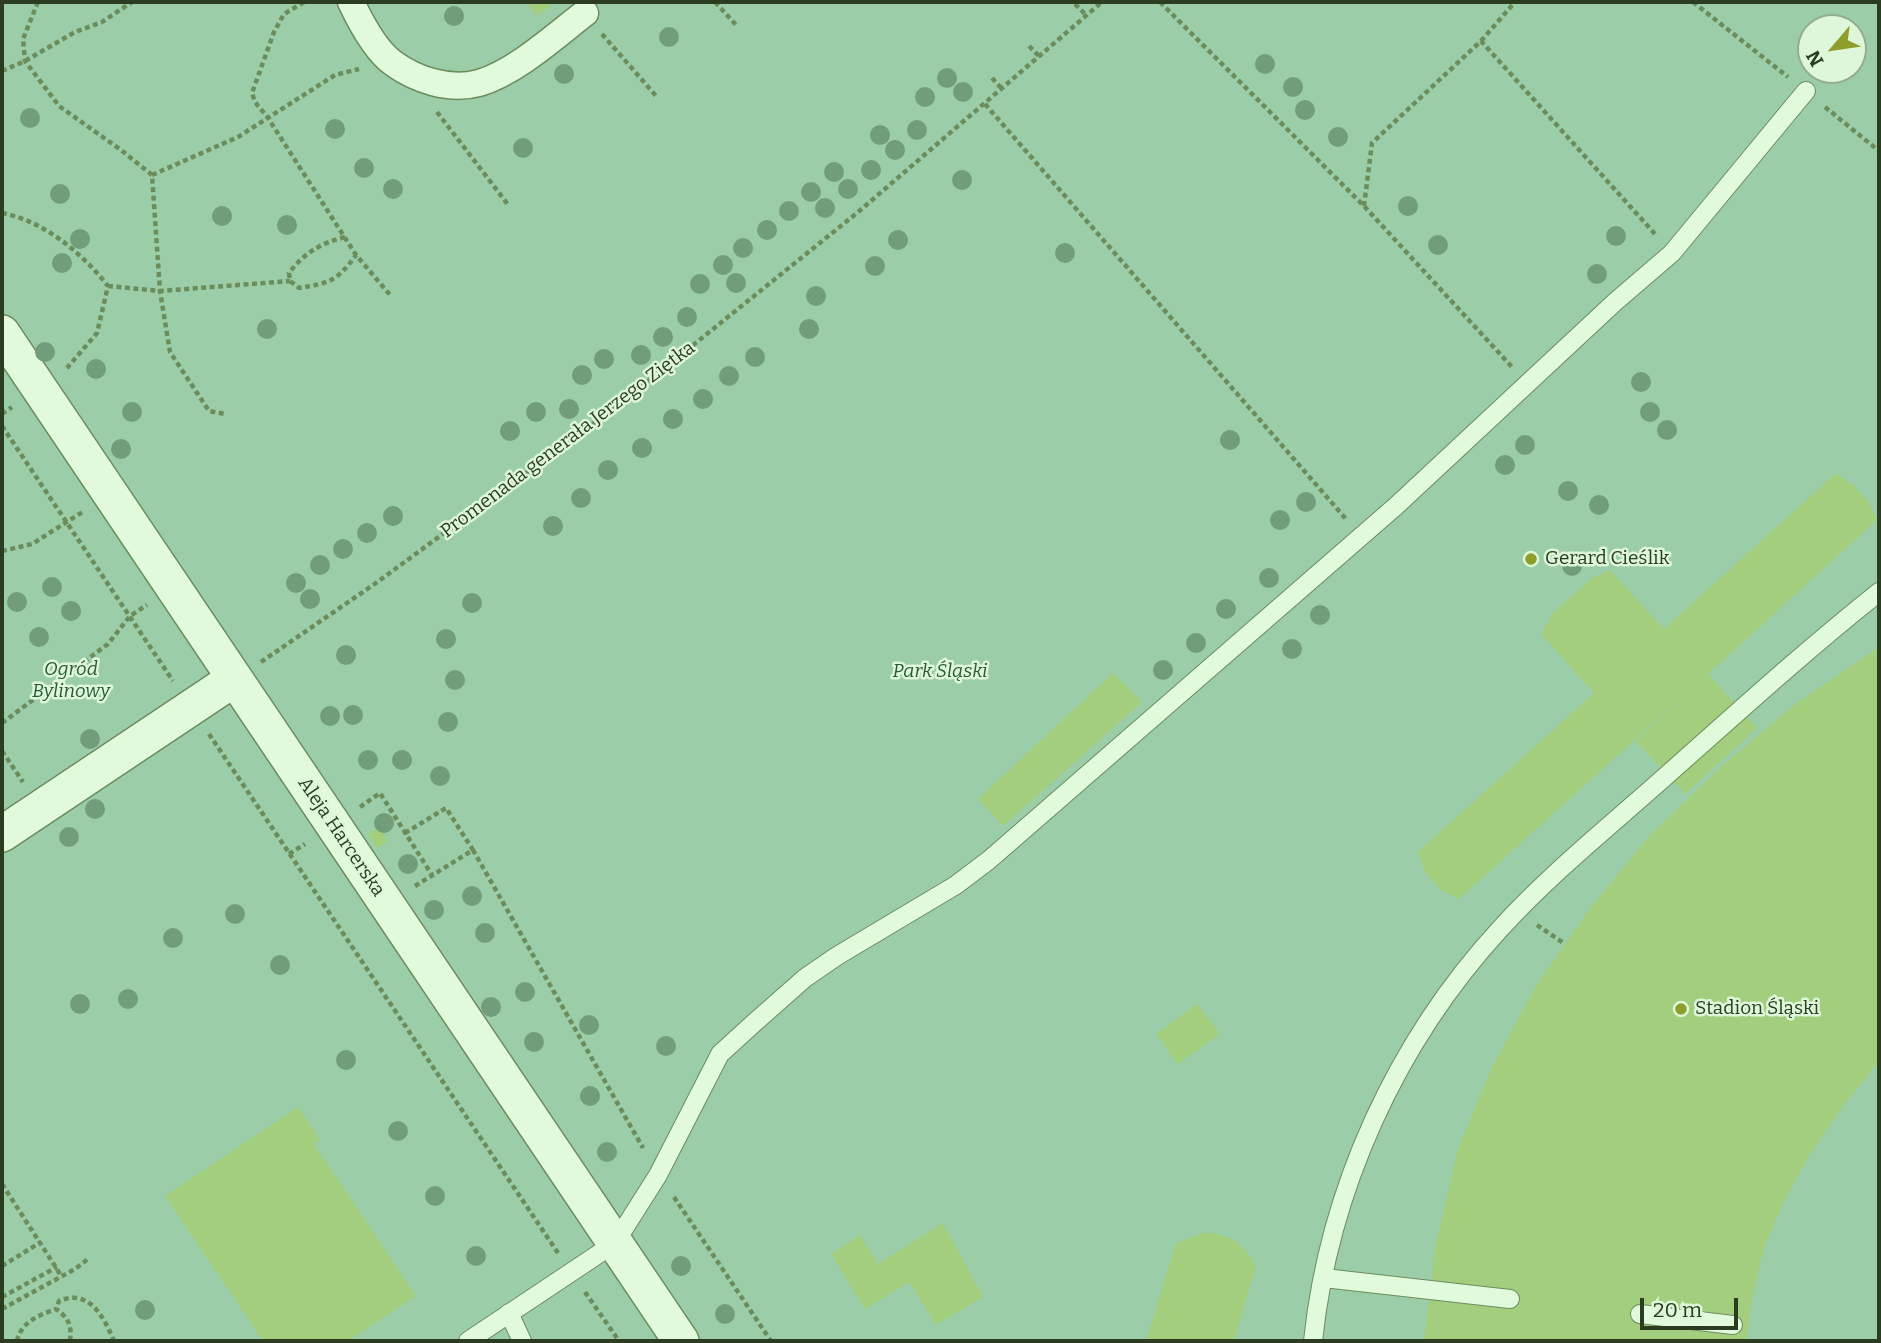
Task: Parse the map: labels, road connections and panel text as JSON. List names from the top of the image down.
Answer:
{
  "streets": {
    "street": ["Aleja Harcerska"],
    "path": ["Promenada generała Jerzego Ziętka"]
  },
  "crossings": [
    ["Promenada generała Jerzego Ziętka", "Aleja Harcerska"]
  ],
  "parks": ["Ogród Bylinowy", "Park Śląski"],
  "places": ["Gerard Cieślik", "Stadion Śląski"],
  "scale_bar": "20 m",
  "north": "bottom left"
}
